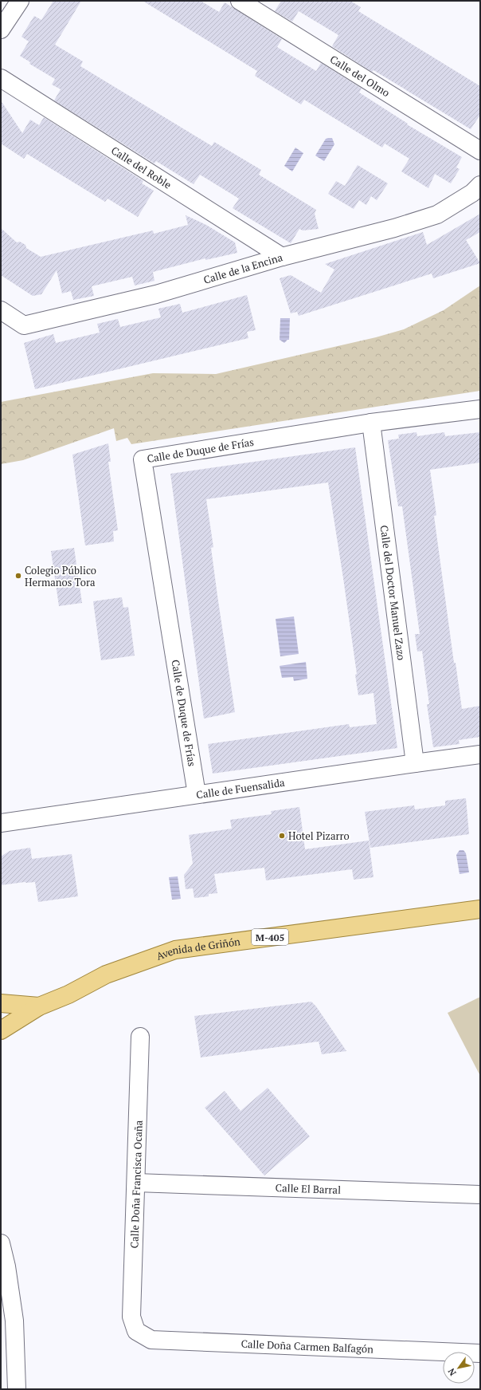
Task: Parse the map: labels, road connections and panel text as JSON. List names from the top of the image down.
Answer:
{
  "streets": {
    "main road": ["M-405", "Avenida de Griñón"],
    "street": [
      "Calle del Olmo",
      "Calle del Roble",
      "Calle de la Encina",
      "Calle de Duque de Frías",
      "Calle del Doctor Manuel Zazo",
      "Calle de Fuensalida",
      "Calle Doña Francisca Ocaña",
      "Calle El Barral",
      "Calle Doña Carmen Balfagón"
    ]
  },
  "crossings": [
    ["Calle del Roble", "Calle de la Encina"],
    ["Calle de Duque de Frías", "Calle del Doctor Manuel Zazo"],
    ["Calle de Duque de Frías", "Calle de Fuensalida"],
    ["Calle del Doctor Manuel Zazo", "Calle de Fuensalida"],
    ["Calle Doña Francisca Ocaña", "Calle El Barral"],
    ["Calle Doña Francisca Ocaña", "Calle Doña Carmen Balfagón"]
  ],
  "places": ["Colegio Público Hermanos Tora", "Hotel Pizarro"],
  "north": "bottom left"
}
